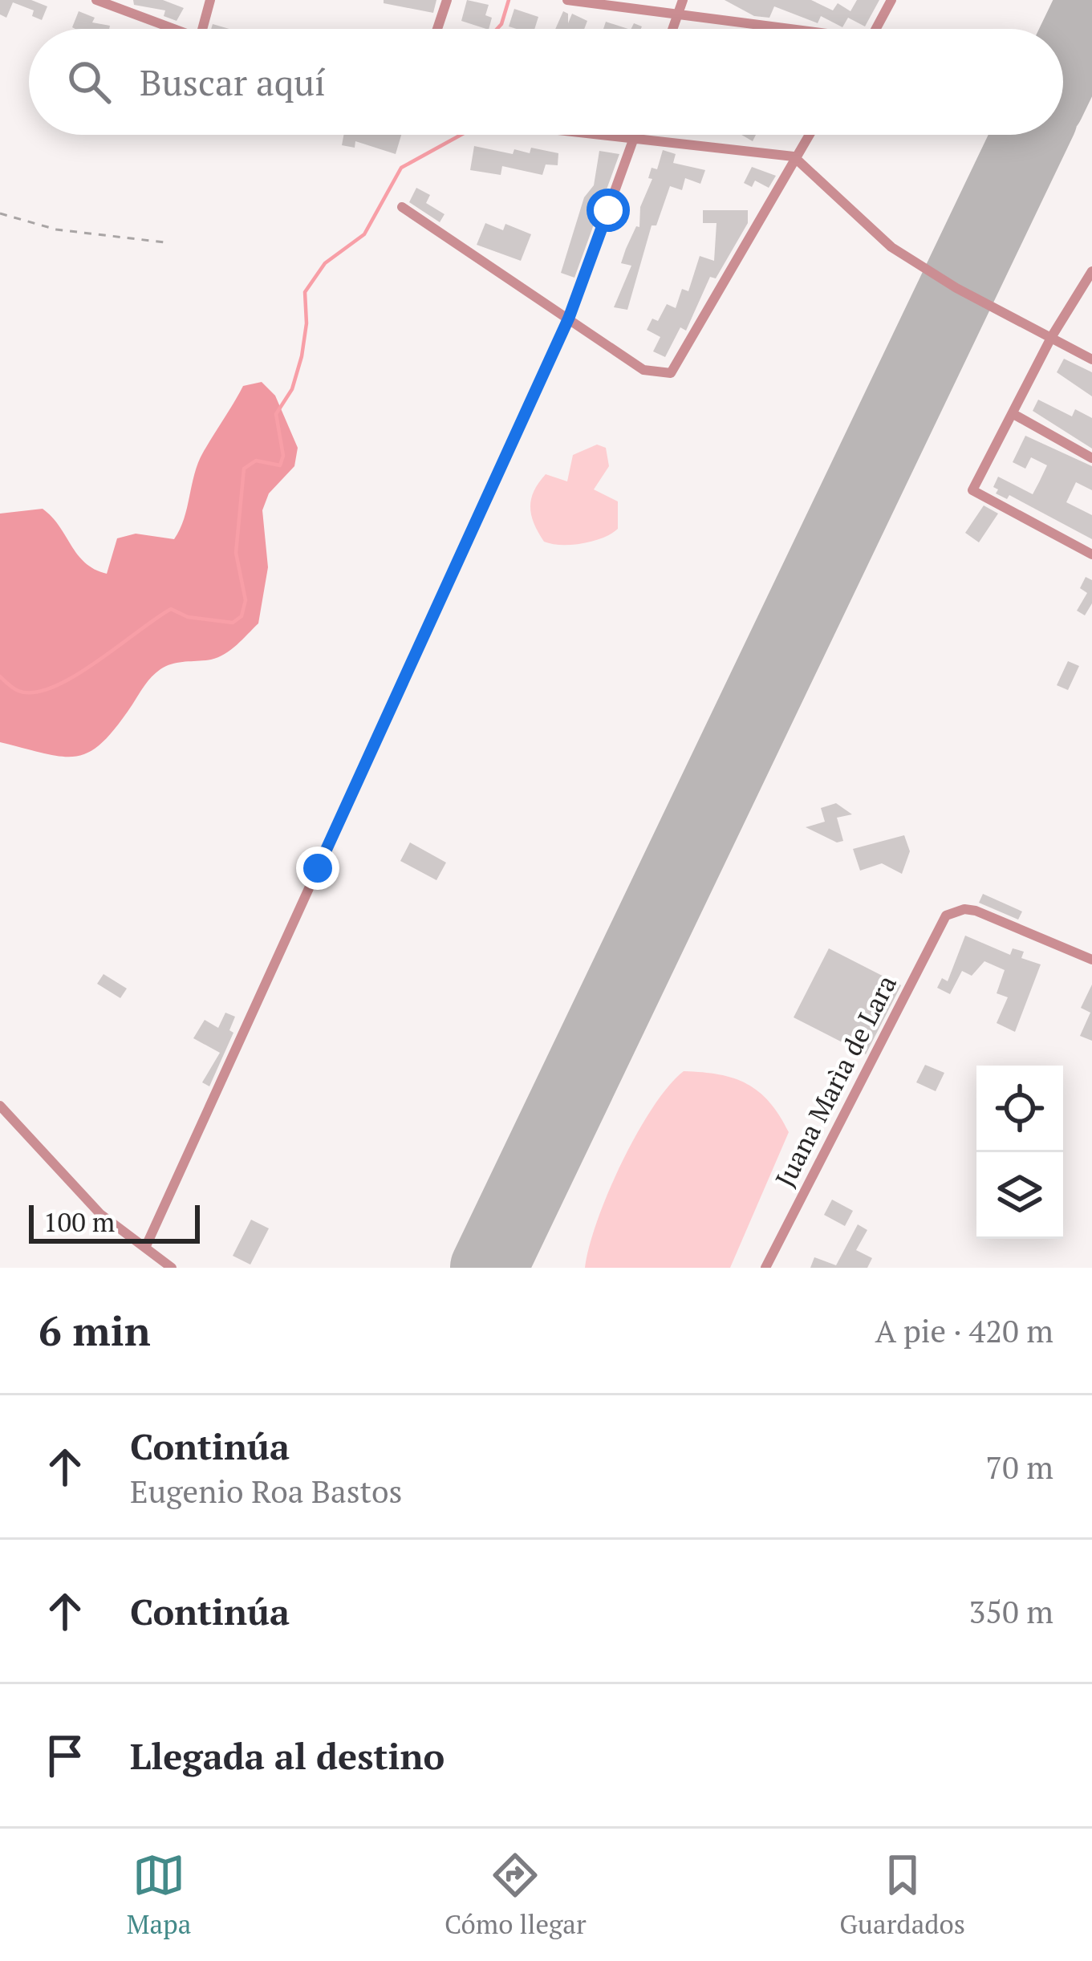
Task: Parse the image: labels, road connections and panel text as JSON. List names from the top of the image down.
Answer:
{
  "streets": {
    "street": ["Juana Marìa de Lara"]
  },
  "scale_bar": "100 m",
  "page": {
    "search": "Buscar aquí",
    "scale": "100 m",
    "heading": ["6 min", "A pie · 420 m"],
    "list": [
      ["Continúa", "Eugenio Roa Bastos", "70 m"],
      ["Continúa", "350 m"],
      "Llegada al destino"
    ],
    "nav": ["Mapa", "Cómo llegar", "Guardados"]
  }
}
